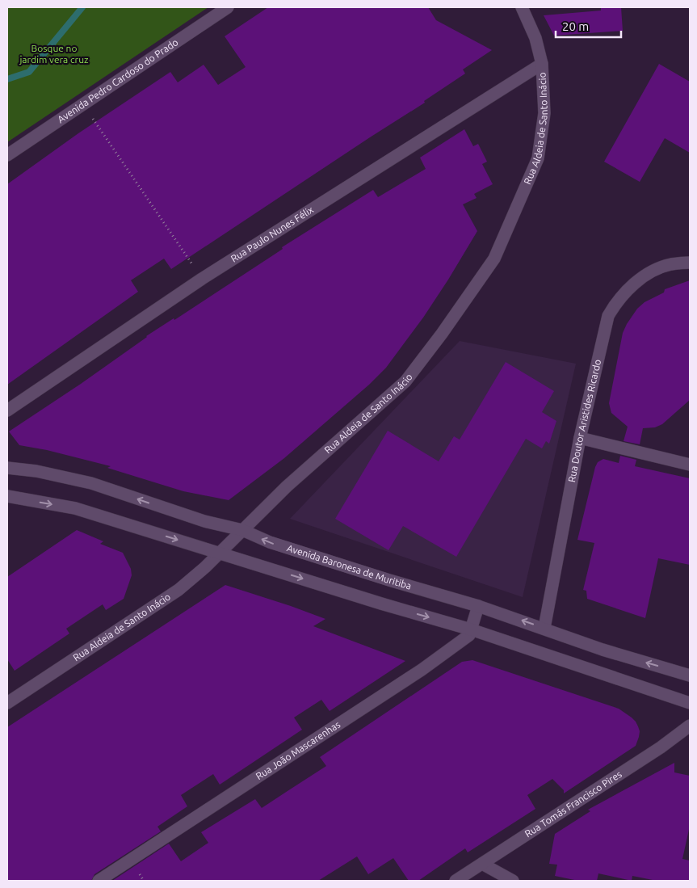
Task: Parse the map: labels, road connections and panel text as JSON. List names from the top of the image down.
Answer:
{
  "streets": {
    "street": [
      "Avenida Pedro Cardoso do Prado",
      "Rua Aldeia de Santo Inácio",
      "Rua Paulo Nunes Félix",
      "Rua Doutor Aristides Ricardo",
      "Avenida Baronesa de Muritiba",
      "Rua João Mascarenhas",
      "Rua Tomás Francisco Pires"
    ]
  },
  "crossings": [
    ["Rua Aldeia de Santo Inácio", "Rua Paulo Nunes Félix"],
    ["Rua Aldeia de Santo Inácio", "Avenida Baronesa de Muritiba"],
    ["Rua Doutor Aristides Ricardo", "Avenida Baronesa de Muritiba"],
    ["Avenida Baronesa de Muritiba", "Rua João Mascarenhas"]
  ],
  "parks": ["Bosque no jardim vera cruz"],
  "scale_bar": "20 m"
}
